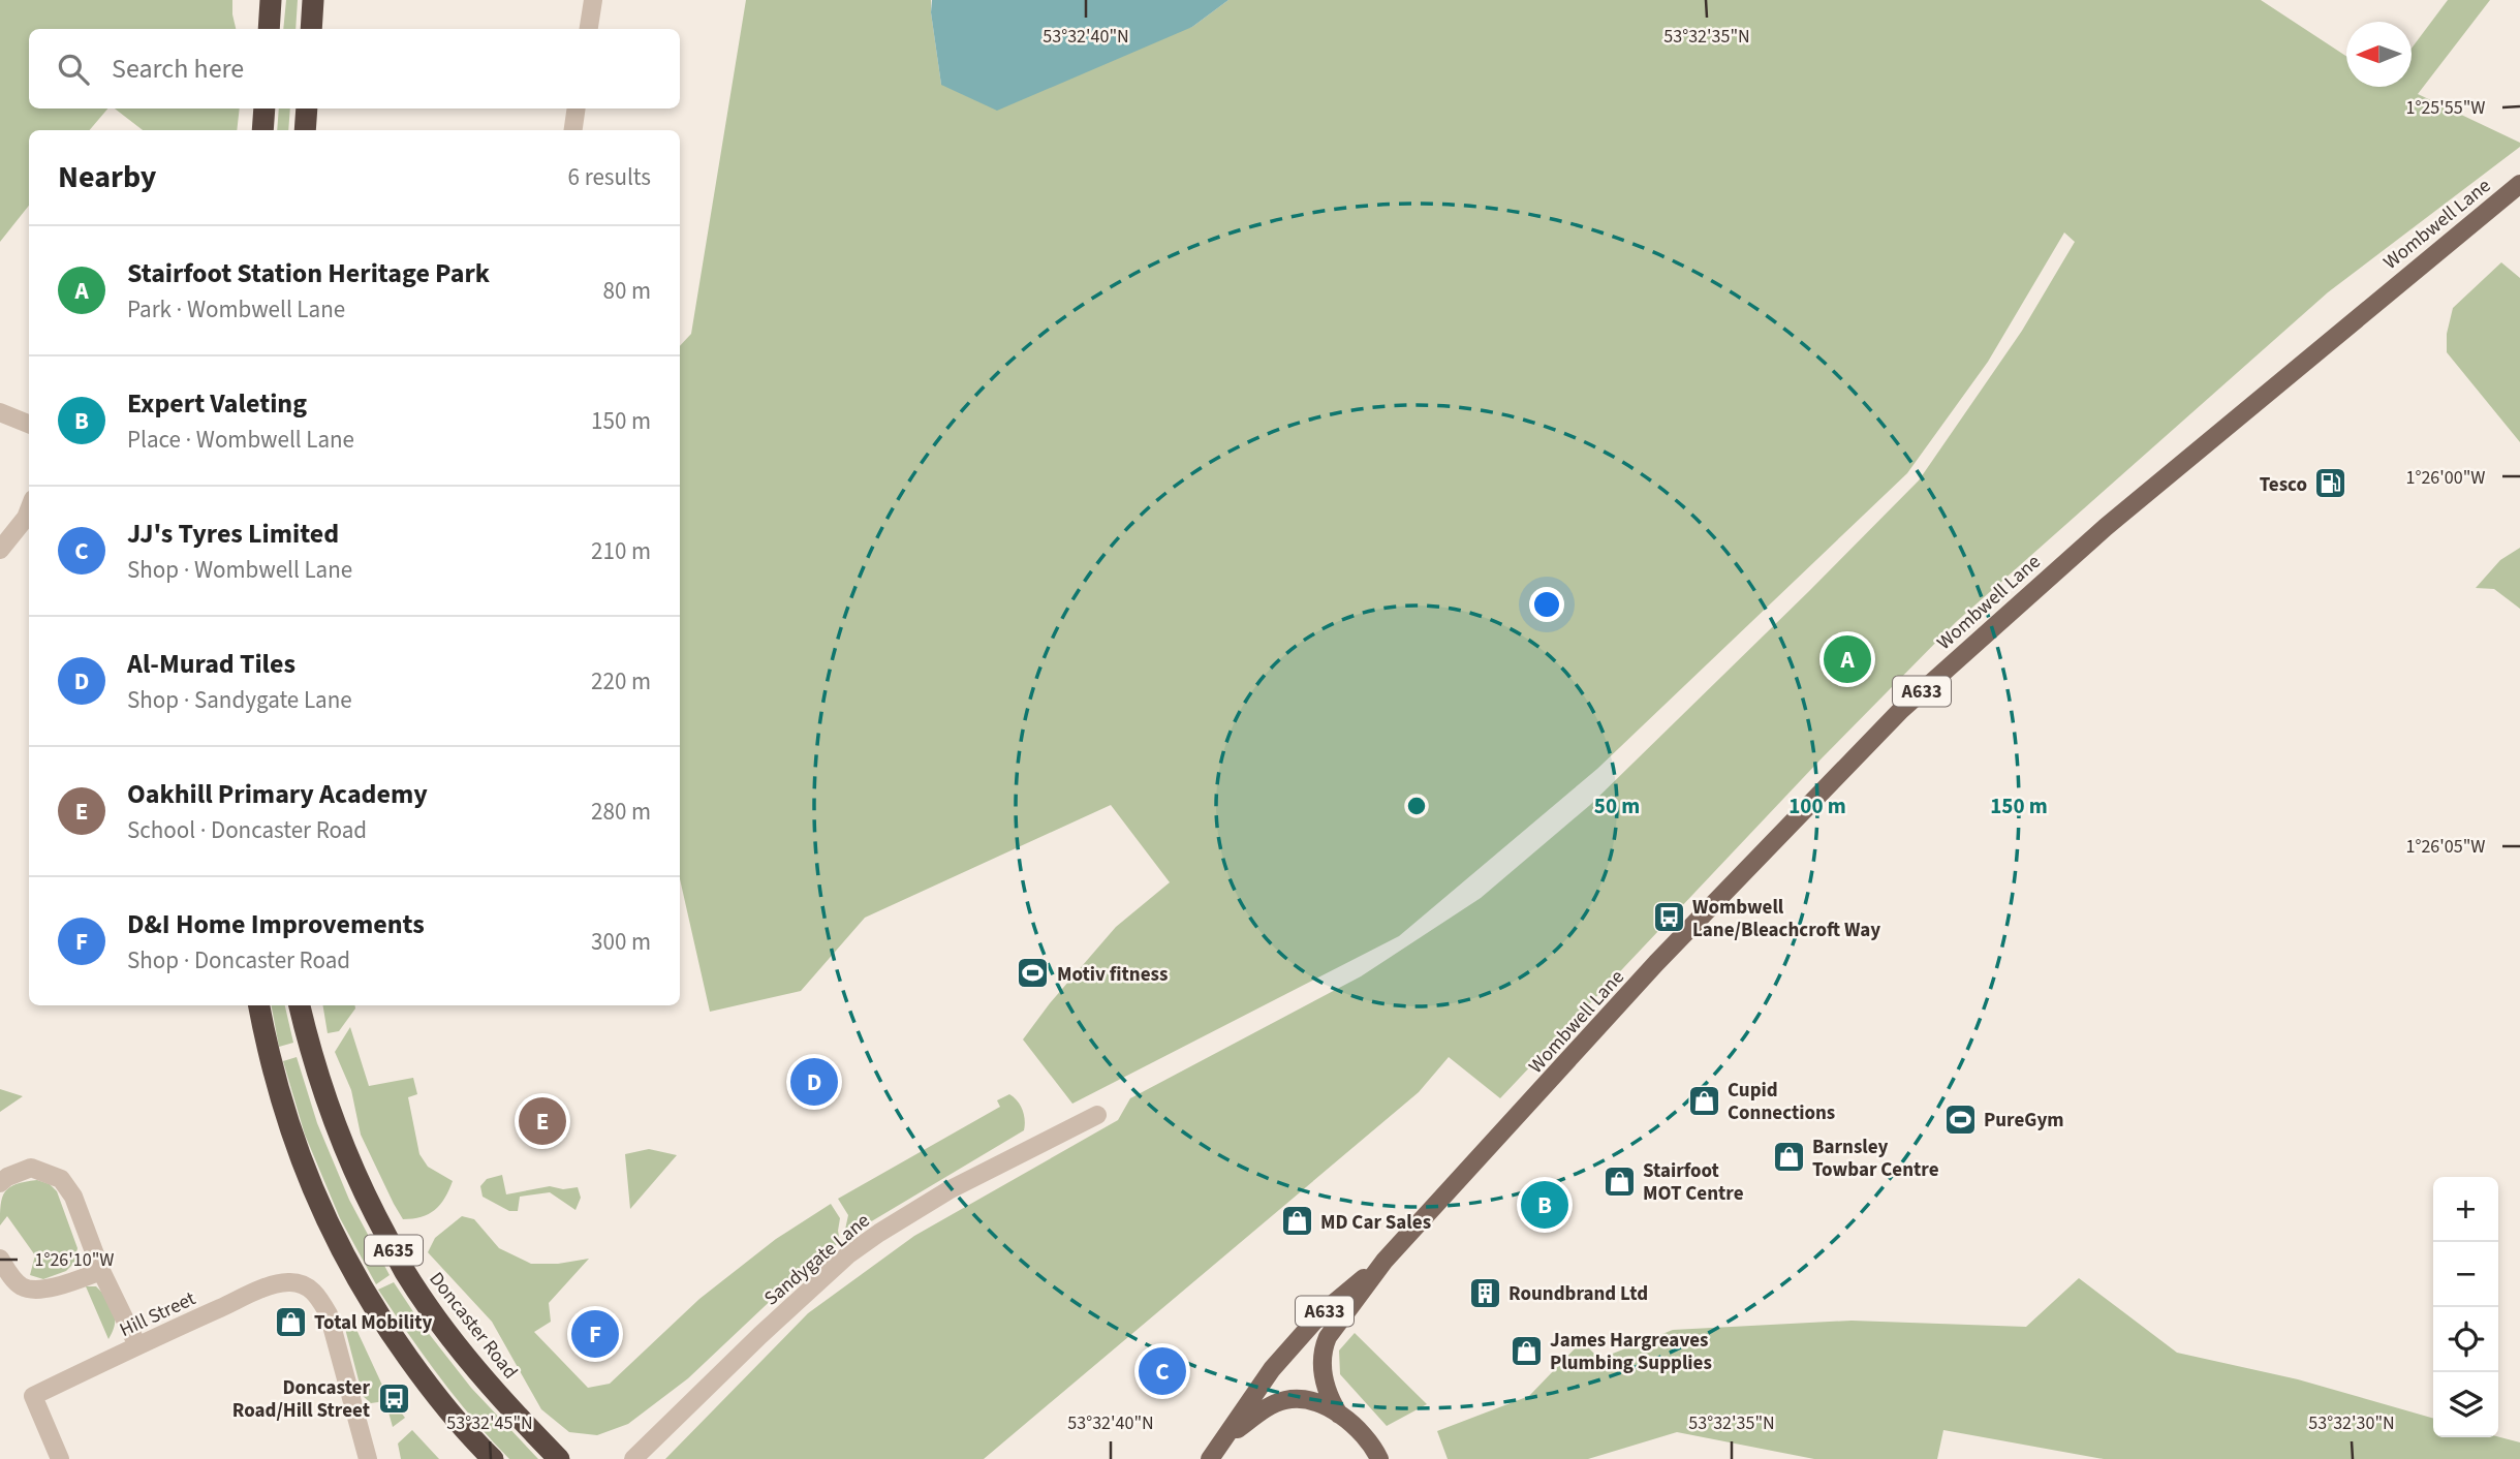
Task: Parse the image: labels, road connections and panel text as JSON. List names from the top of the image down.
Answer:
{
  "streets": {
    "highway": ["A635", "Doncaster Road"],
    "main road": ["Wombwell Lane", "A633"],
    "street": ["Sandygate Lane", "Hill Street"]
  },
  "crossings": [
    ["Wombwell Lane", "A633"]
  ],
  "places": {
    "fuel station": ["Tesco"],
    "bus stop": ["Wombwell Lane/Bleachcroft Way", "Doncaster Road/Hill Street"],
    "sports": ["Motiv fitness", "PureGym"],
    "shop": [
      "Cupid Connections",
      "Barnsley Towbar Centre",
      "Stairfoot MOT Centre",
      "MD Car Sales",
      "Total Mobility",
      "James Hargreaves Plumbing Supplies"
    ],
    "building": ["Roundbrand Ltd"]
  },
  "north": "left",
  "page": {
    "search": "Search here",
    "heading": ["Nearby", "6 results"],
    "list": [
      {
        "mark": "A",
        "name": "Stairfoot Station Heritage Park",
        "note": "Park · Wombwell Lane",
        "value": "80 m"
      },
      {
        "mark": "B",
        "name": "Expert Valeting",
        "note": "Place · Wombwell Lane",
        "value": "150 m"
      },
      {
        "mark": "C",
        "name": "JJ's Tyres Limited",
        "note": "Shop · Wombwell Lane",
        "value": "210 m"
      },
      {
        "mark": "D",
        "name": "Al-Murad Tiles",
        "note": "Shop · Sandygate Lane",
        "value": "220 m"
      },
      {
        "mark": "E",
        "name": "Oakhill Primary Academy",
        "note": "School · Doncaster Road",
        "value": "280 m"
      },
      {
        "mark": "F",
        "name": "D&I Home Improvements",
        "note": "Shop · Doncaster Road",
        "value": "300 m"
      }
    ],
    "pins": [
      "A",
      "D",
      "E",
      "B",
      "F",
      "C"
    ],
    "map_buttons": ["+", "−"]
  },
  "coordinates": [
    "53°32'40\"N",
    "53°32'35\"N",
    "1°25'55\"W",
    "1°26'00\"W",
    "1°26'05\"W",
    "1°26'10\"W",
    "53°32'45\"N",
    "53°32'30\"N"
  ],
  "rings": ["50 m", "100 m", "150 m"]
}
